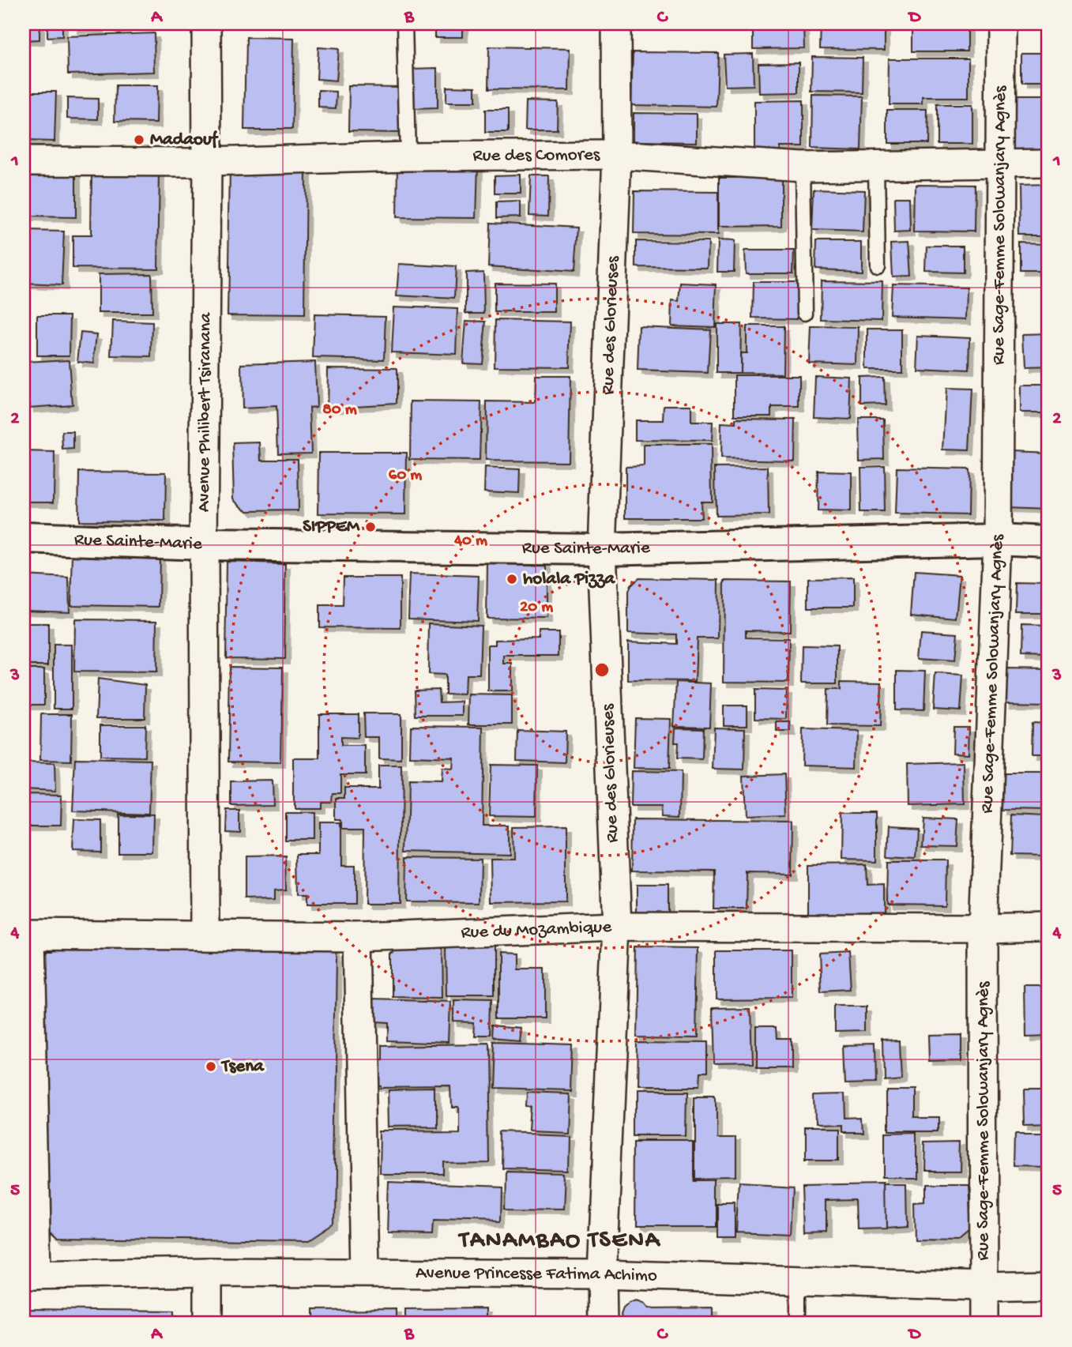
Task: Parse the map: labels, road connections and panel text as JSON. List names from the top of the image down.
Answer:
{
  "streets": {
    "main road": ["Rue Sainte-Marie"],
    "street": [
      "Rue des Comores",
      "Rue Sage-Femme Solowanjary Agnès",
      "Rue des Glorieuses",
      "Avenue Philibert Tsiranana",
      "Rue du Mozambique",
      "Avenue Princesse Fatima Achimo"
    ]
  },
  "crossings": [
    ["Rue des Comores", "Rue Sage-Femme Solowanjary Agnès"],
    ["Rue des Comores", "Rue des Glorieuses"],
    ["Rue des Comores", "Avenue Philibert Tsiranana"],
    ["Rue Sage-Femme Solowanjary Agnès", "Rue Sainte-Marie"],
    ["Rue Sage-Femme Solowanjary Agnès", "Rue du Mozambique"],
    ["Rue Sage-Femme Solowanjary Agnès", "Avenue Princesse Fatima Achimo"],
    ["Rue des Glorieuses", "Rue Sainte-Marie"],
    ["Rue des Glorieuses", "Rue du Mozambique"],
    ["Rue des Glorieuses", "Avenue Princesse Fatima Achimo"],
    ["Avenue Philibert Tsiranana", "Rue Sainte-Marie"],
    ["Avenue Philibert Tsiranana", "Rue du Mozambique"]
  ],
  "districts": ["TANAMBAO TSENA"],
  "places": [
    "Madaouf",
    "SIPPEM",
    "holala Pizza",
    "Tsena"
  ],
  "grid": {
    "columns": [
      "A",
      "B",
      "C",
      "D"
    ],
    "rows": [
      "1",
      "2",
      "3",
      "4",
      "5"
    ]
  },
  "rings": [
    "80 m",
    "60 m",
    "40 m",
    "20 m"
  ]
}
